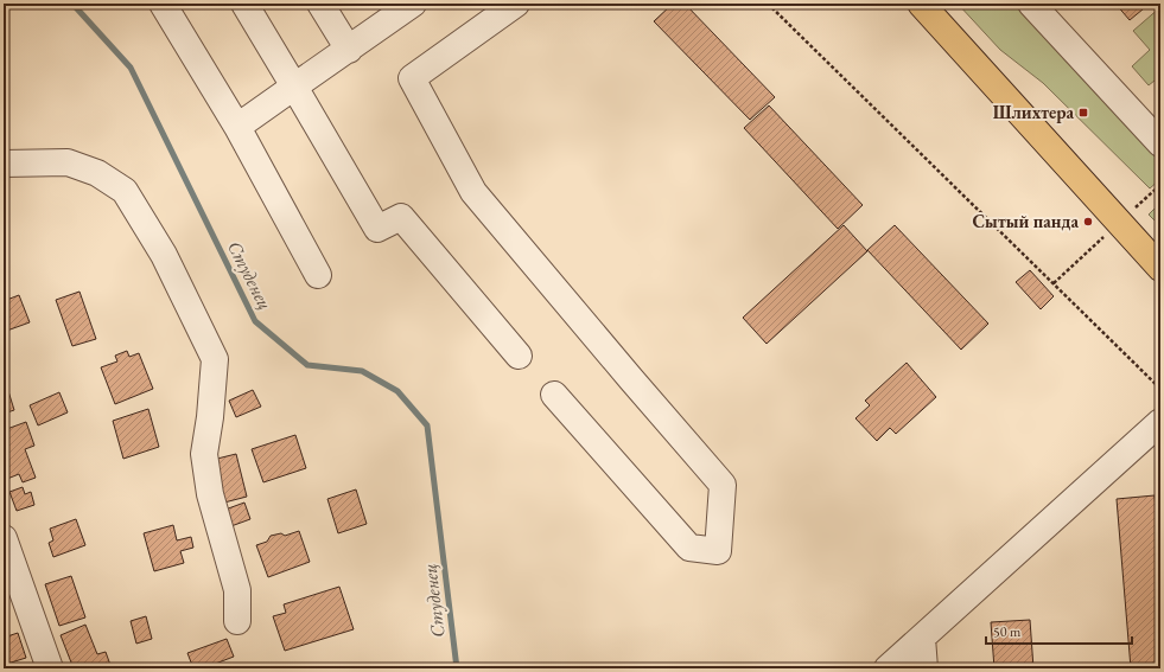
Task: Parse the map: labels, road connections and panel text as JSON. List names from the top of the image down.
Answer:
{
  "water": ["Студенец"],
  "places": {
    "transit": ["Шлихтера"],
    "other": ["Сытый панда"]
  },
  "scale_bar": "50 m"
}
